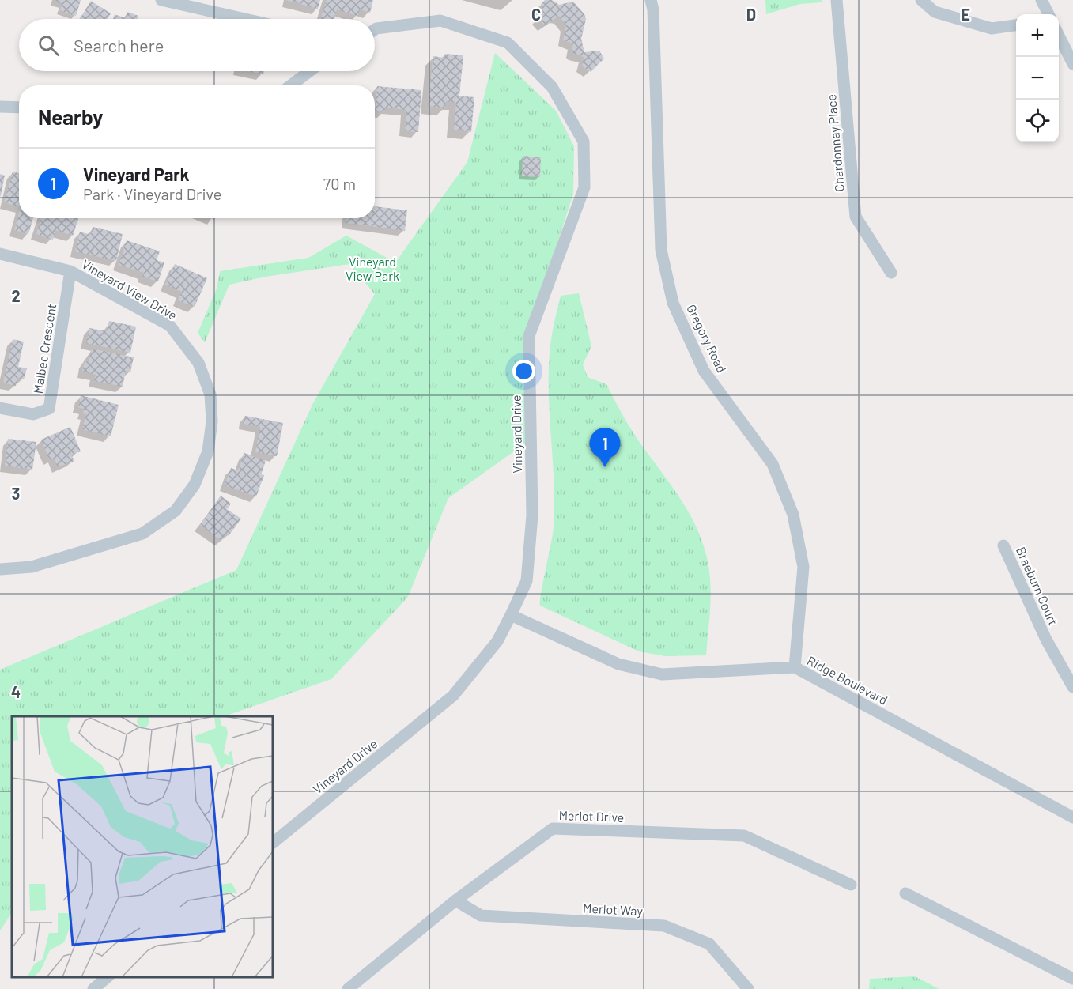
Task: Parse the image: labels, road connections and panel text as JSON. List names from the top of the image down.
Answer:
{
  "streets": {
    "street": [
      "Chardonnay Place",
      "Vineyard View Drive",
      "Gregory Road",
      "Malbec Crescent",
      "Vineyard Drive",
      "Braeburn Court",
      "Ridge Boulevard",
      "Merlot Drive",
      "Merlot Way"
    ]
  },
  "crossings": [
    ["Vineyard View Drive", "Malbec Crescent"],
    ["Gregory Road", "Ridge Boulevard"],
    ["Vineyard Drive", "Ridge Boulevard"],
    ["Merlot Drive", "Merlot Way"]
  ],
  "parks": ["Vineyard View Park"],
  "page": {
    "map_buttons": ["+", "−"],
    "search": "Search here",
    "heading": "Nearby",
    "list": [
      {
        "mark": "1",
        "name": "Vineyard Park",
        "note": "Park · Vineyard Drive",
        "value": "70 m"
      }
    ],
    "pins": "1"
  },
  "grid": {
    "columns": ["C", "D", "E"],
    "rows": ["2", "3", "4"]
  }
}
